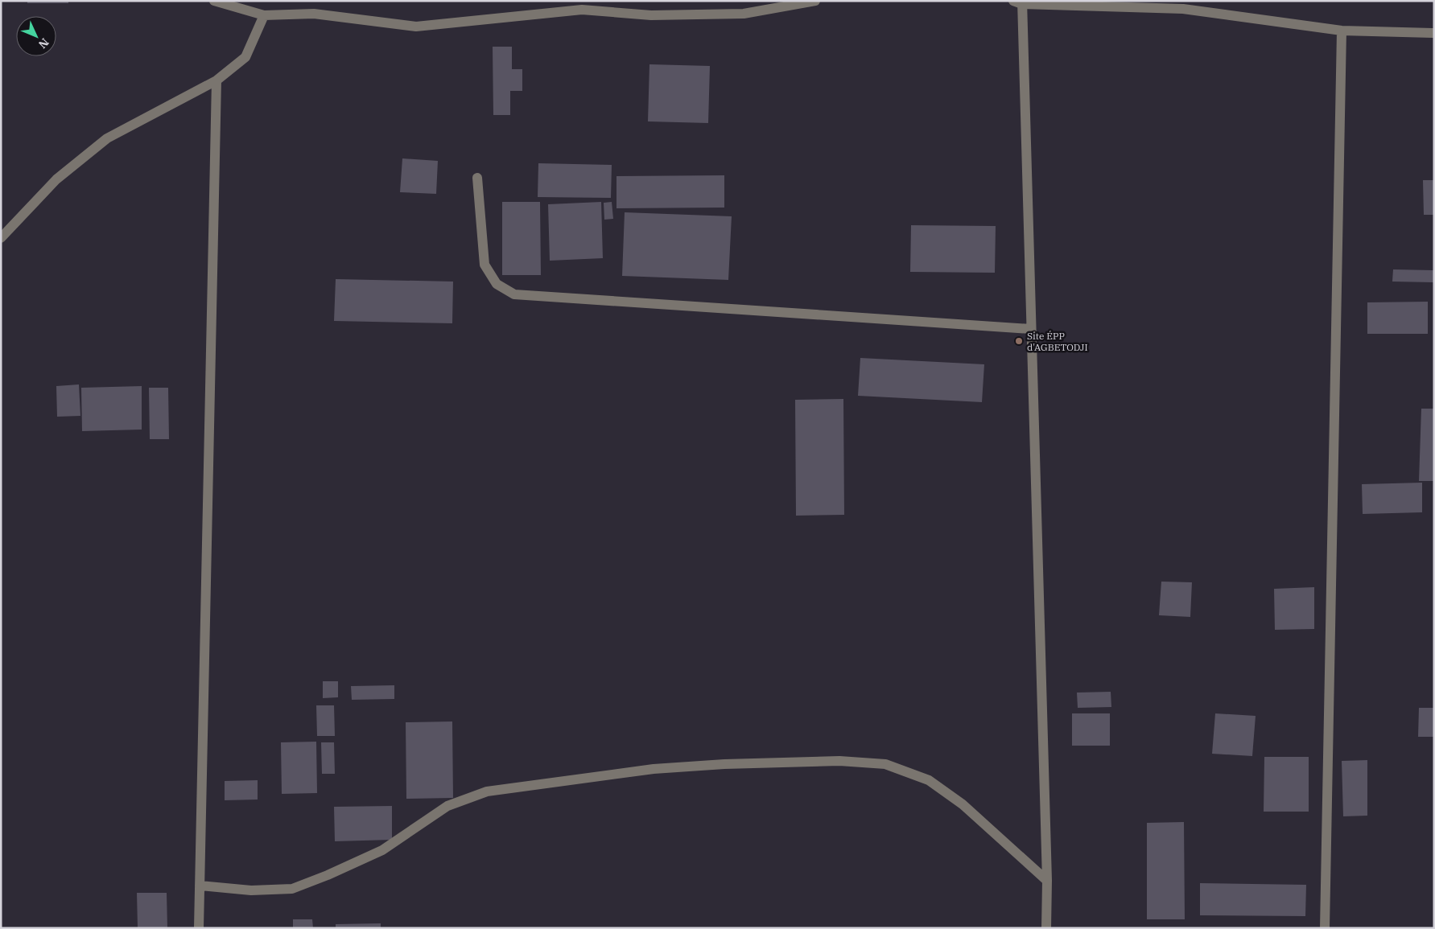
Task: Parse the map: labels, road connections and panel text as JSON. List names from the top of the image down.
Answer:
{
  "places": ["Site ÉPP d'AGBETODJI"],
  "north": "bottom right"
}
